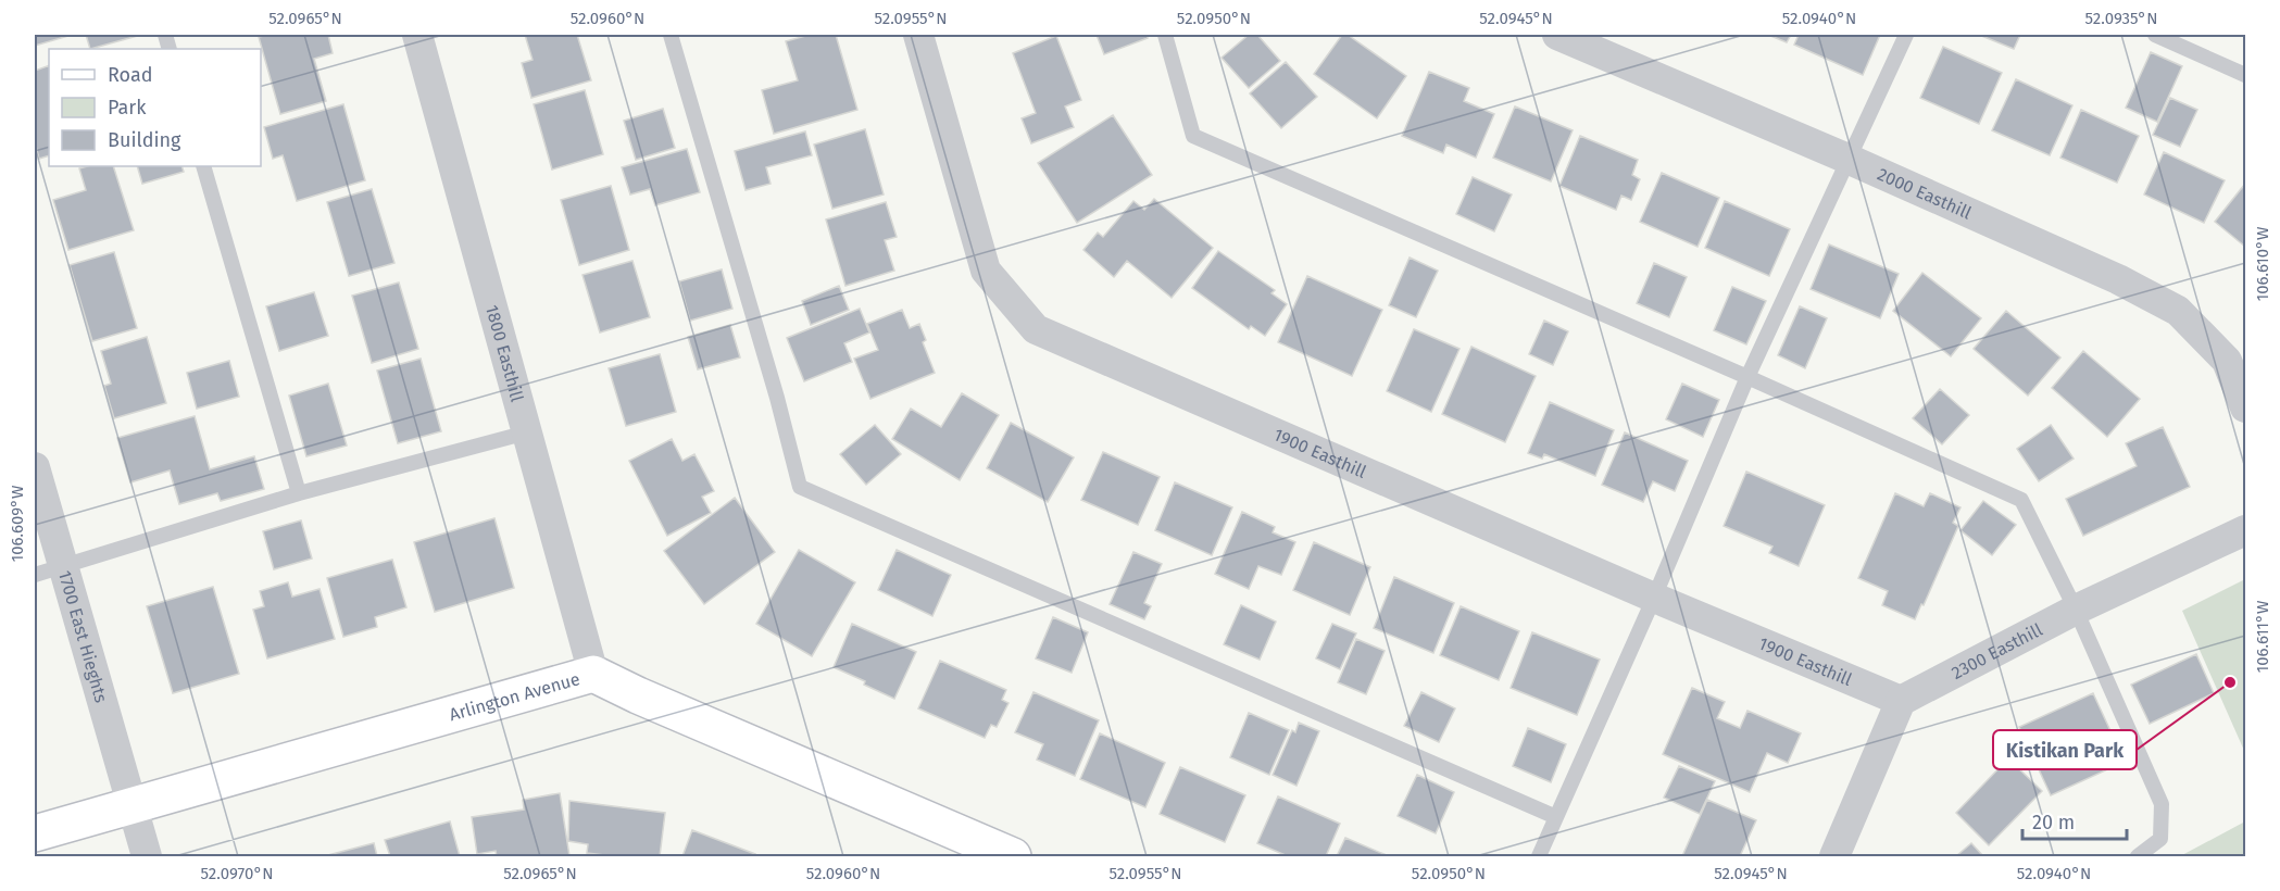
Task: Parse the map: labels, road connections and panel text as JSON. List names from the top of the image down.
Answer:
{
  "streets": {
    "street": [
      "2000 Easthill",
      "1800 Easthill",
      "1900 Easthill",
      "1700 East Hieghts",
      "2300 Easthill",
      "Arlington Avenue"
    ]
  },
  "crossings": [
    ["1800 Easthill", "Arlington Avenue"],
    ["1900 Easthill", "2300 Easthill"],
    ["1700 East Hieghts", "Arlington Avenue"]
  ],
  "places": ["Kistikan Park"],
  "legend": ["Road", "Park", "Building"],
  "scale_bar": "20 m",
  "coordinates": [
    "52.0965°N",
    "52.0960°N",
    "52.0955°N",
    "52.0950°N",
    "52.0945°N",
    "52.0940°N",
    "52.0935°N",
    "106.610°W",
    "106.609°W",
    "106.611°W",
    "52.0970°N"
  ]
}
